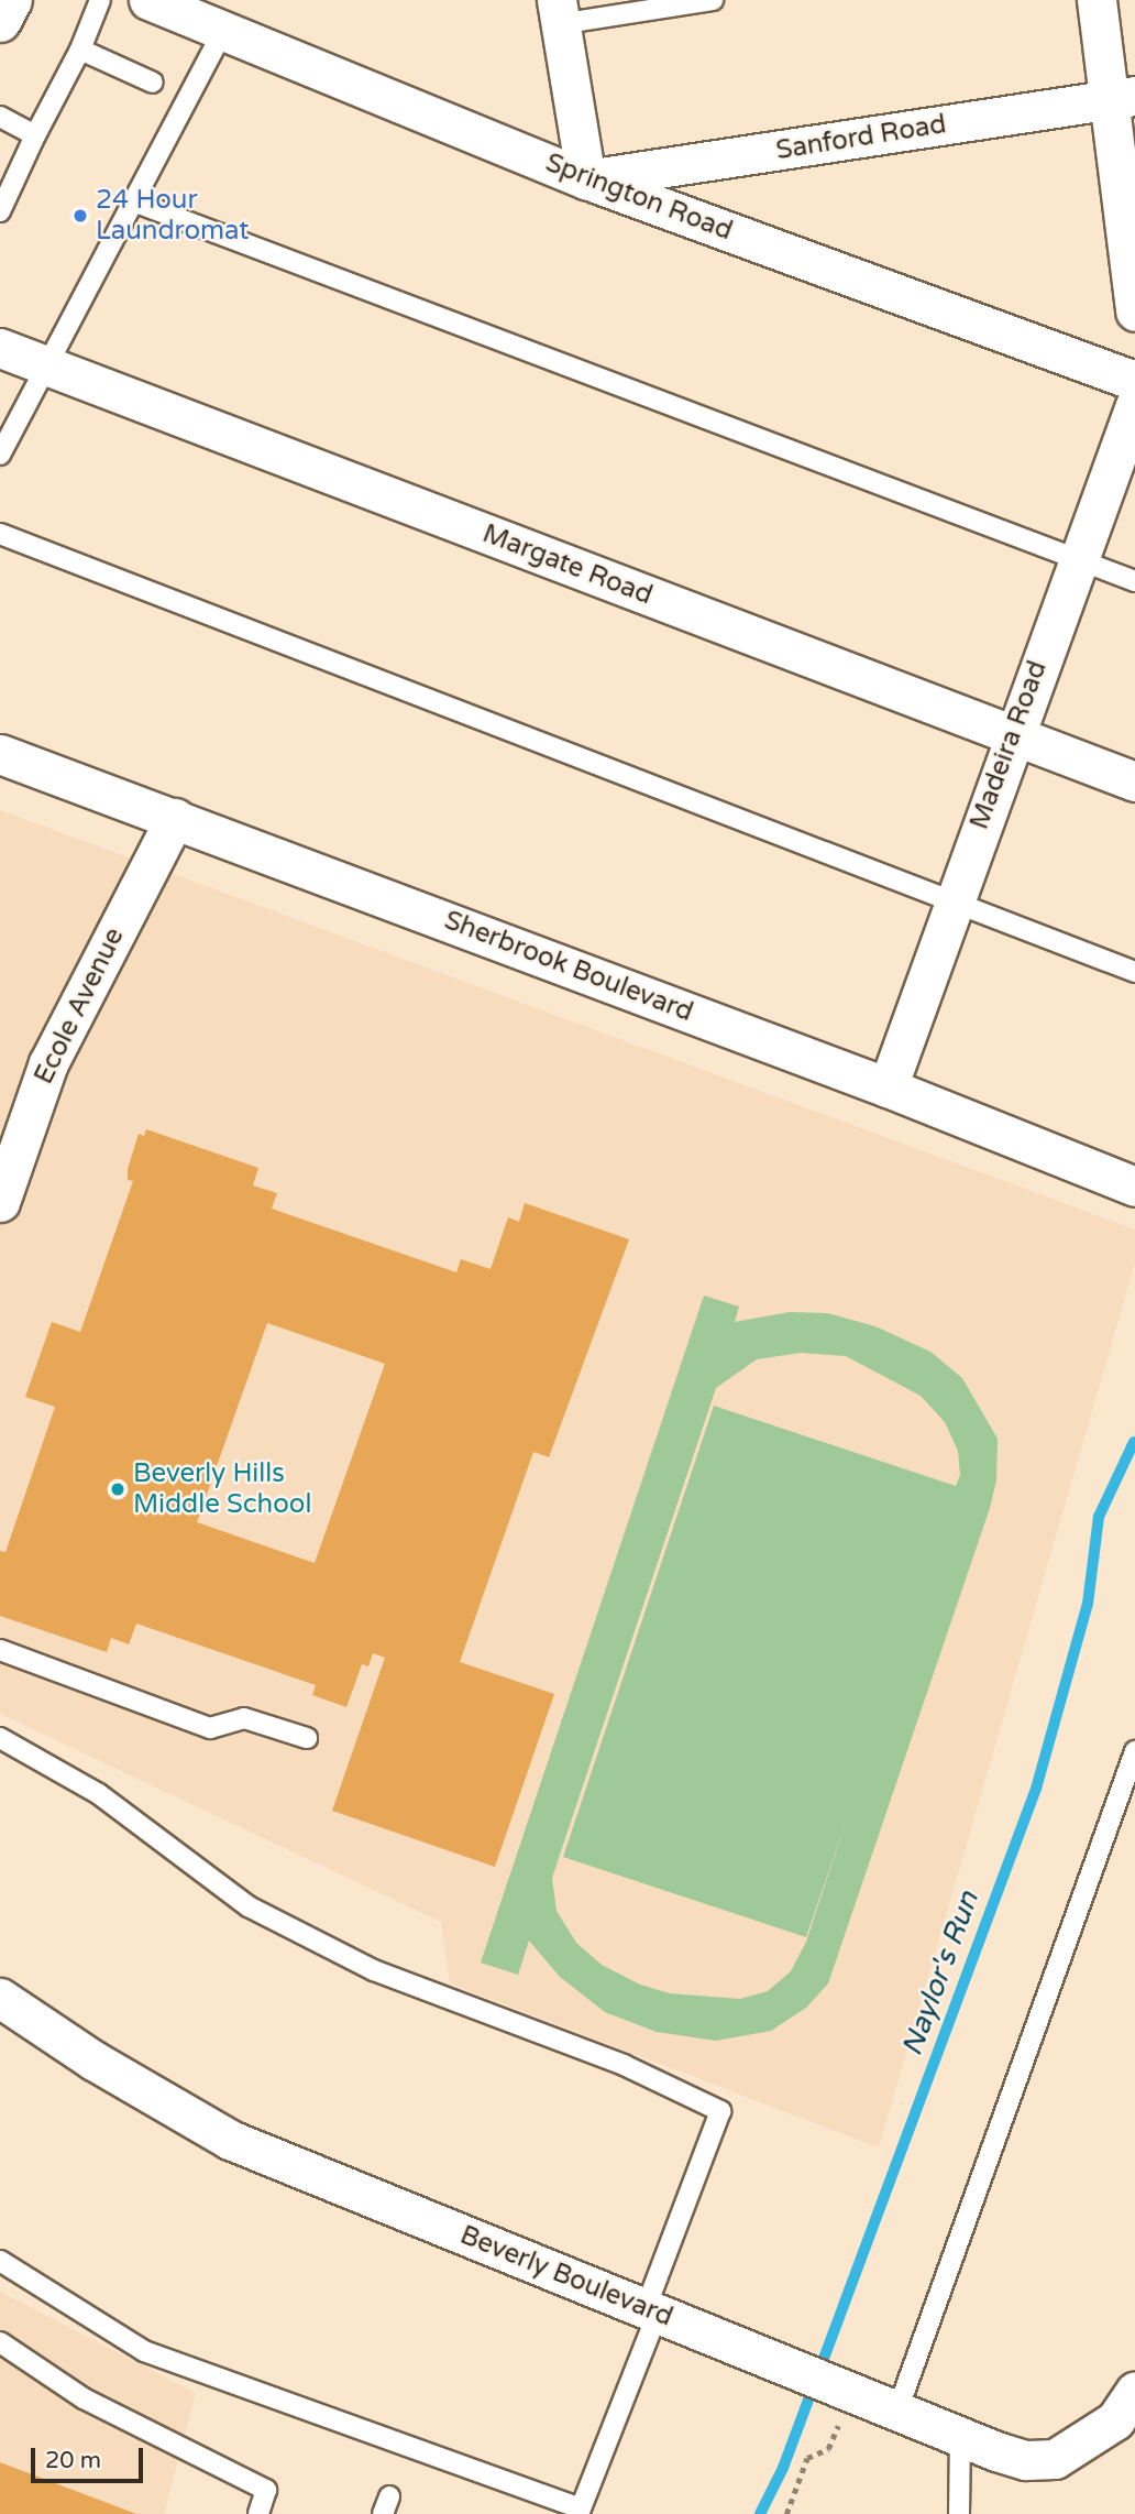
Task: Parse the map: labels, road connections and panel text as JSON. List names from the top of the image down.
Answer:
{
  "streets": {
    "street": [
      "Sanford Road",
      "Springton Road",
      "Margate Road",
      "Madeira Road",
      "Sherbrook Boulevard",
      "Ecole Avenue",
      "Beverly Boulevard"
    ]
  },
  "crossings": [
    ["Sanford Road", "Springton Road"],
    ["Margate Road", "Madeira Road"],
    ["Madeira Road", "Sherbrook Boulevard"],
    ["Sherbrook Boulevard", "Ecole Avenue"]
  ],
  "water": ["Naylor's Run"],
  "places": ["24 Hour Laundromat", "Beverly Hills Middle School"],
  "scale_bar": "20 m"
}
